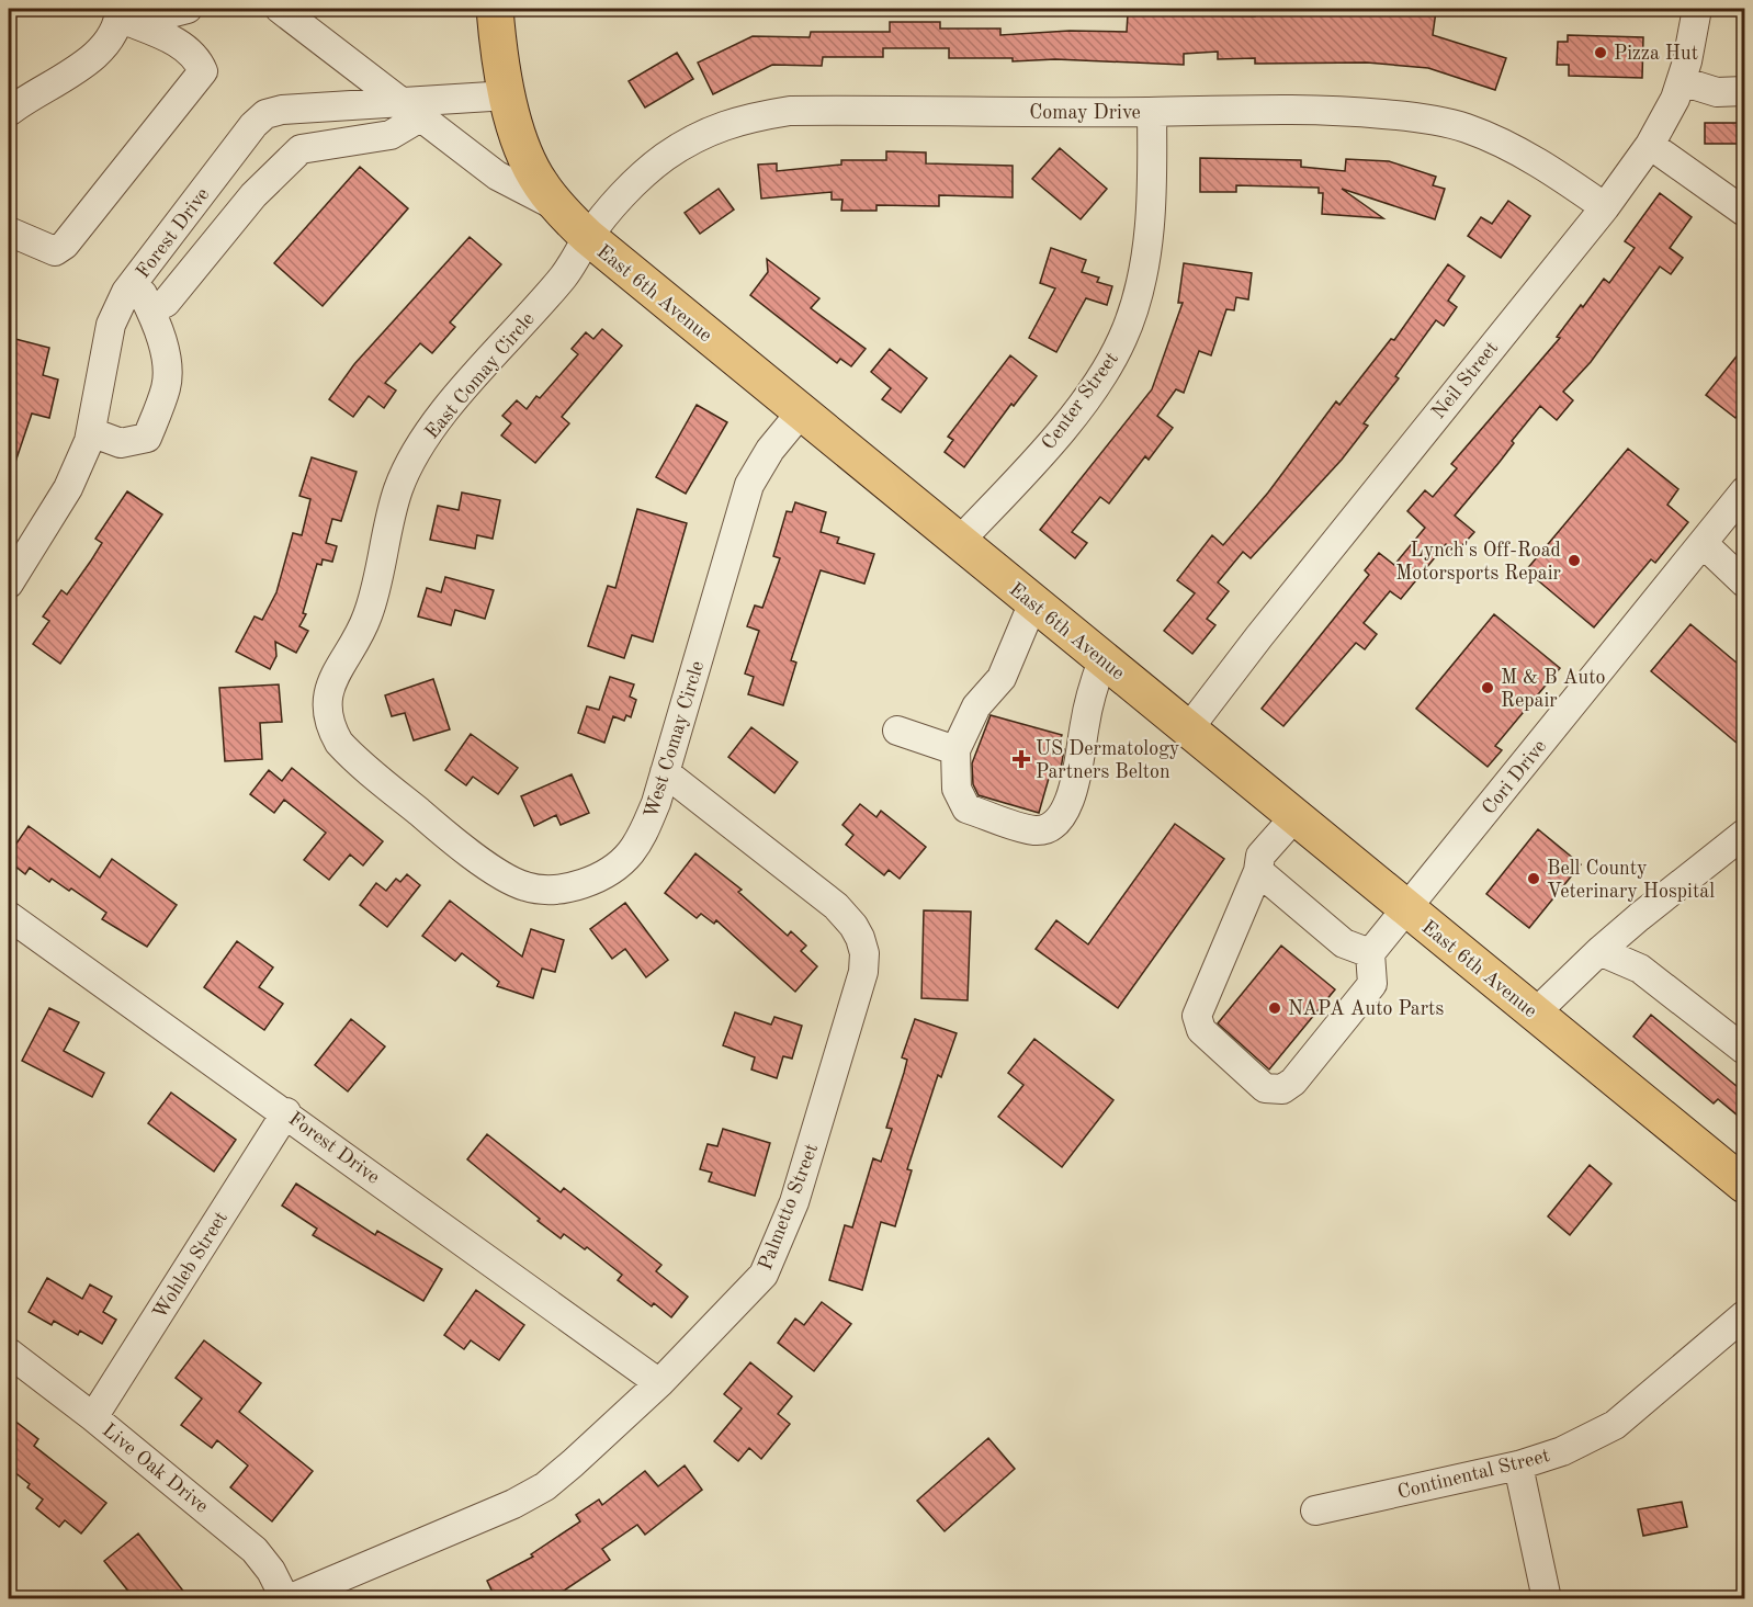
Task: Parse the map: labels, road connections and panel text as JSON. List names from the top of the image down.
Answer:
{
  "streets": {
    "main road": ["East 6th Avenue"],
    "street": [
      "Comay Drive",
      "Forest Drive",
      "East Comay Circle",
      "Neil Street",
      "Center Street",
      "West Comay Circle",
      "Cori Drive",
      "Palmetto Street",
      "Wohleb Street",
      "Live Oak Drive",
      "Continental Street"
    ]
  },
  "crossings": [
    ["Comay Drive", "East 6th Avenue"],
    ["Comay Drive", "East Comay Circle"],
    ["Comay Drive", "Neil Street"],
    ["Comay Drive", "Center Street"],
    ["Forest Drive", "East 6th Avenue"],
    ["Forest Drive", "Palmetto Street"],
    ["Forest Drive", "Wohleb Street"],
    ["East 6th Avenue", "East Comay Circle"],
    ["East 6th Avenue", "Neil Street"],
    ["East 6th Avenue", "Center Street"],
    ["East 6th Avenue", "West Comay Circle"],
    ["East 6th Avenue", "Cori Drive"],
    ["East Comay Circle", "West Comay Circle"],
    ["West Comay Circle", "Palmetto Street"],
    ["Palmetto Street", "Live Oak Drive"],
    ["Wohleb Street", "Live Oak Drive"]
  ],
  "places": {
    "other": [
      "Pizza Hut",
      "Lynch's Off-Road Motorsports Repair",
      "M & B Auto Repair",
      "Bell County Veterinary Hospital",
      "NAPA Auto Parts"
    ],
    "health": ["US Dermatology Partners Belton"]
  }
}
